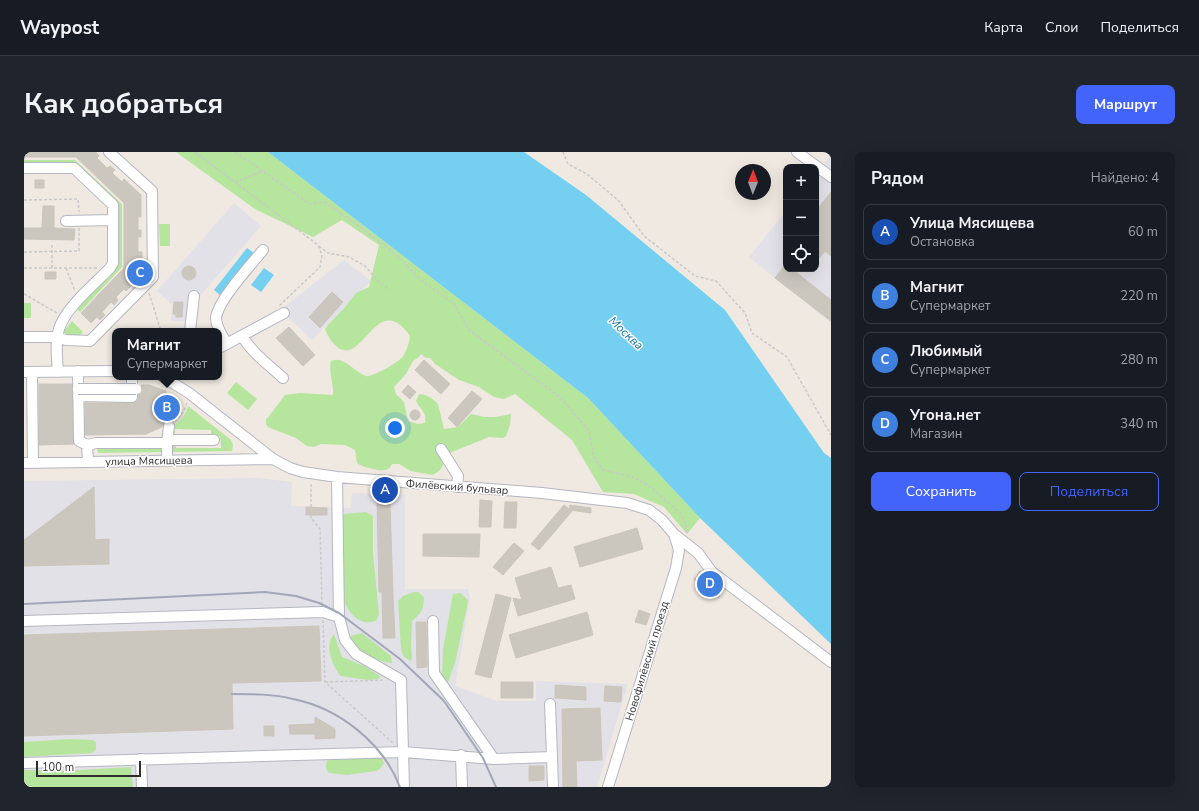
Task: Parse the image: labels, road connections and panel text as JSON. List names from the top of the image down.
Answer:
{
  "streets": {
    "street": ["улица Мясищева", "Филёвский бульвар", "Новофилёвский проезд"]
  },
  "crossings": [
    ["улица Мясищева", "Филёвский бульвар"],
    ["Филёвский бульвар", "Новофилёвский проезд"]
  ],
  "water": ["Москва"],
  "scale_bar": "100 m",
  "north": "top",
  "page": {
    "header": "Waypost",
    "nav": ["Карта", "Слои", "Поделиться"],
    "title": "Как добраться",
    "buttons": [
      "Маршрут",
      ["Сохранить", "Поделиться"]
    ],
    "heading": ["Рядом", "Найдено: 4"],
    "map_buttons": ["+", "−"],
    "list": [
      {
        "mark": "A",
        "name": "Улица Мясищева",
        "note": "Остановка",
        "value": "60 m"
      },
      {
        "mark": "B",
        "name": "Магнит",
        "note": "Супермаркет",
        "value": "220 m"
      },
      {
        "mark": "C",
        "name": "Любимый",
        "note": "Супермаркет",
        "value": "280 m"
      },
      {
        "mark": "D",
        "name": "Угона.нет",
        "note": "Магазин",
        "value": "340 m"
      }
    ],
    "pins": [
      "C",
      "B",
      "A",
      "D"
    ],
    "popup": ["Магнит", "Супермаркет"],
    "scale": "100 m"
  }
}
